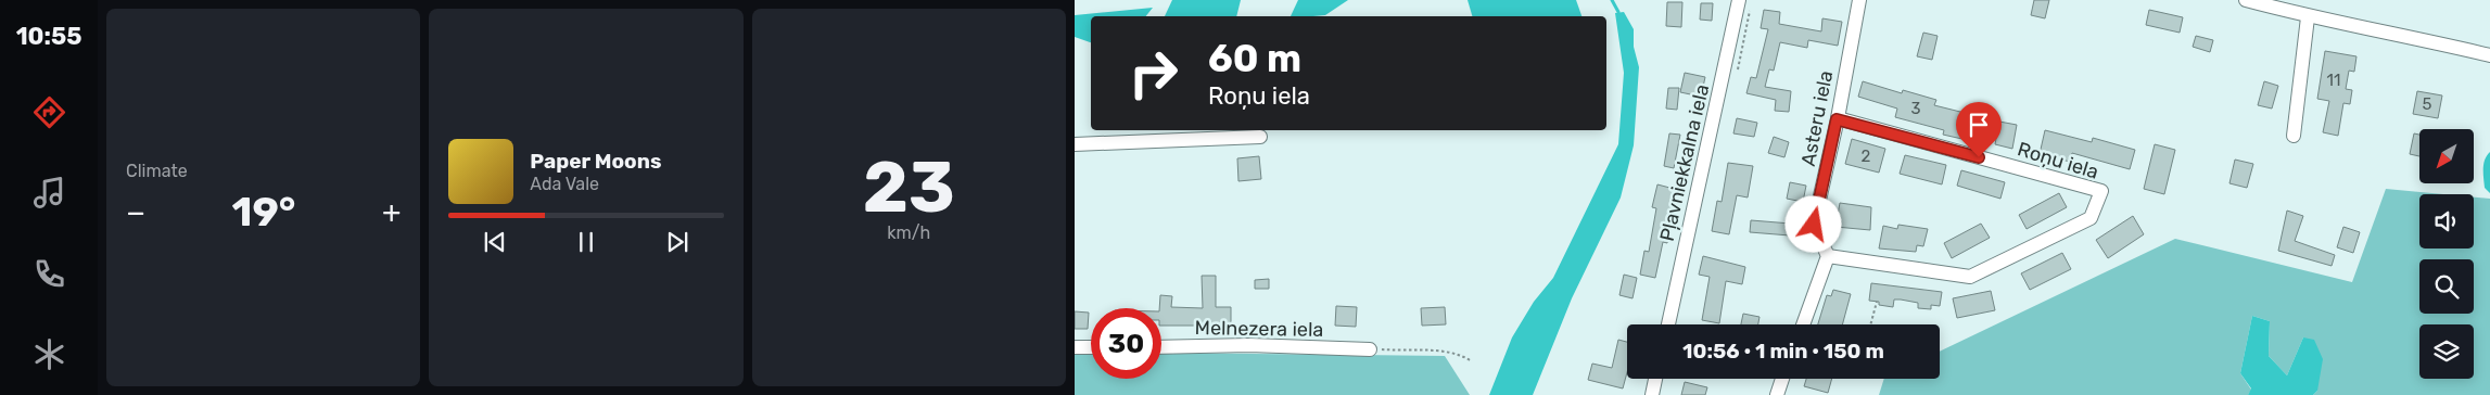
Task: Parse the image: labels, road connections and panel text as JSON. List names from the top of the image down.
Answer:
{
  "streets": {
    "street": [
      "Asteru iela",
      "Roņu iela",
      "Pļavniekkalna iela",
      "Melnezera iela"
    ]
  },
  "crossings": [
    ["Asteru iela", "Roņu iela"]
  ],
  "house_numbers": [
    "11",
    "5",
    "3",
    "2"
  ],
  "north": "bottom left",
  "page": {
    "tabs": "10:55",
    "tile": [
      "Climate",
      ["23", "km/h"]
    ],
    "turn": ["60 m", "Roņu iela"],
    "song": ["Paper Moons", "Ada Vale"],
    "heat": ["−", "19°", "+"],
    "limit": "30",
    "trip": "10:56 · 1 min · 150 m"
  }
}
